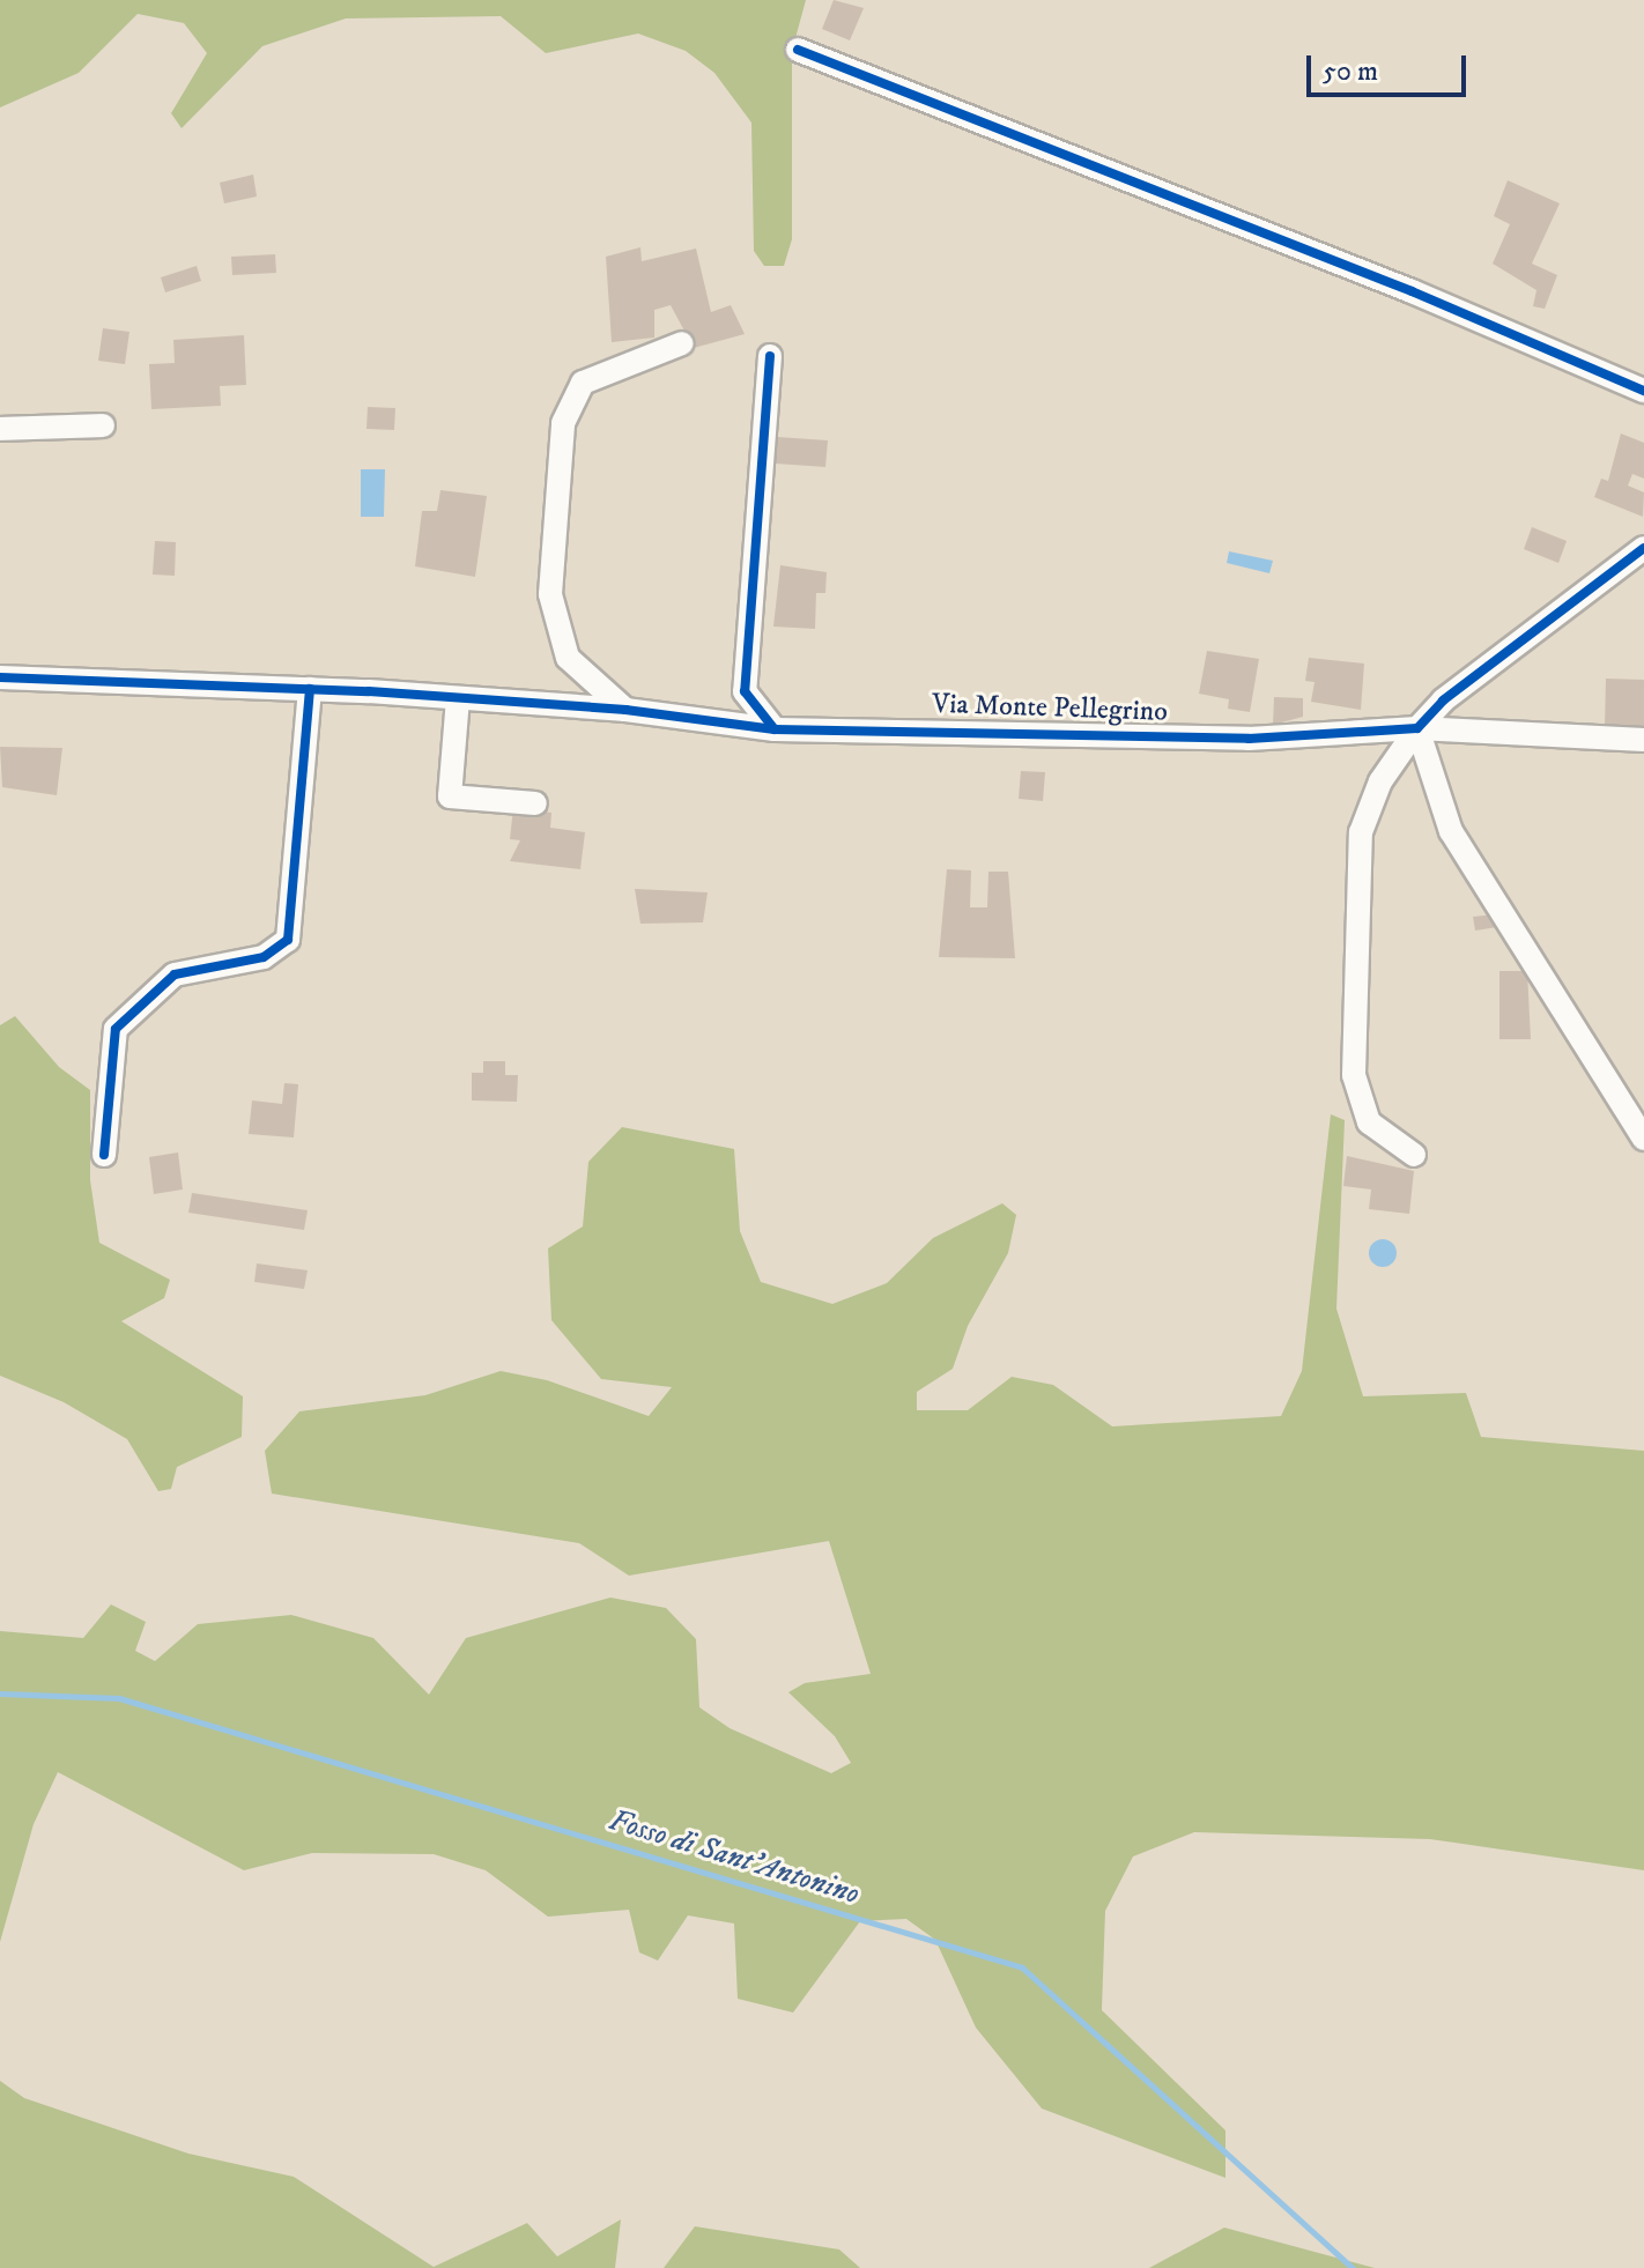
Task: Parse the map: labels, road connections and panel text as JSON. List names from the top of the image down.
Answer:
{
  "streets": {
    "street": ["Via Monte Pellegrino"]
  },
  "water": ["Fosso di Sant'Antonino"],
  "scale_bar": "50 m"
}
